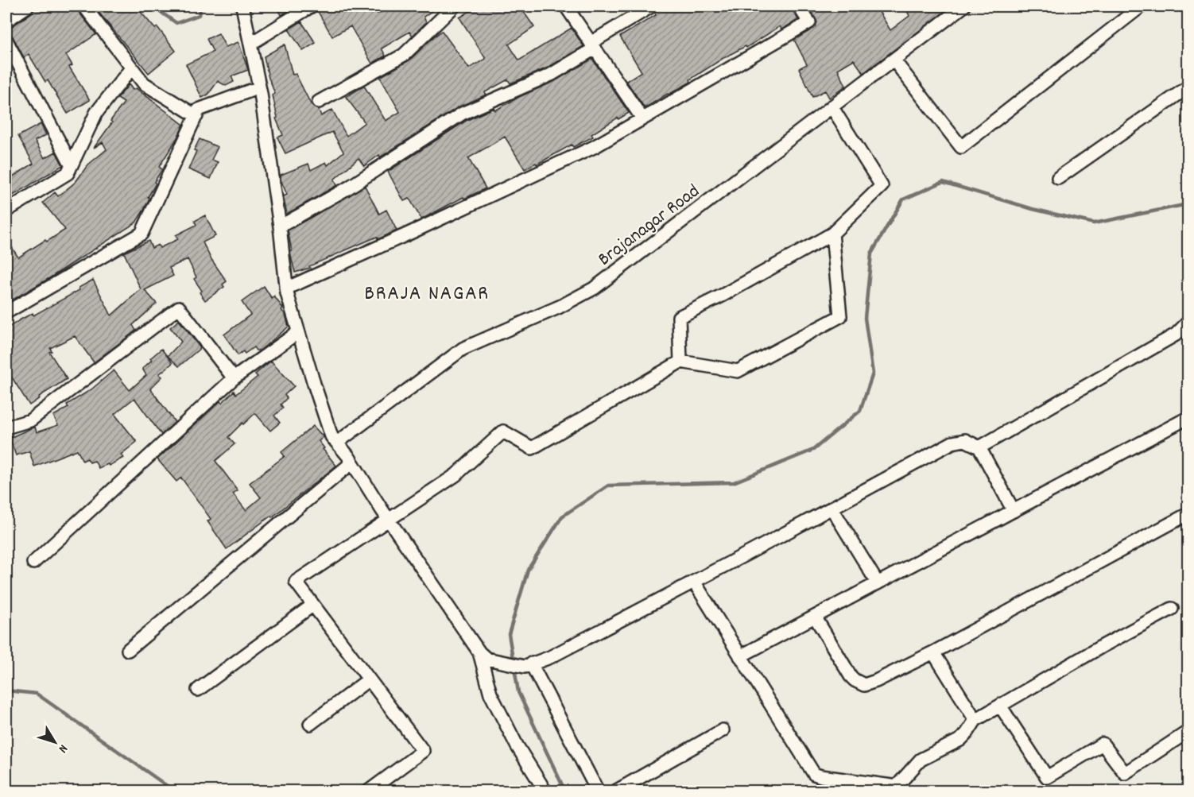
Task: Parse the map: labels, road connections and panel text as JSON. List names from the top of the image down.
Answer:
{
  "streets": {
    "street": ["Brajanagar Road"]
  },
  "districts": ["BRAJA NAGAR"],
  "north": "bottom right"
}
